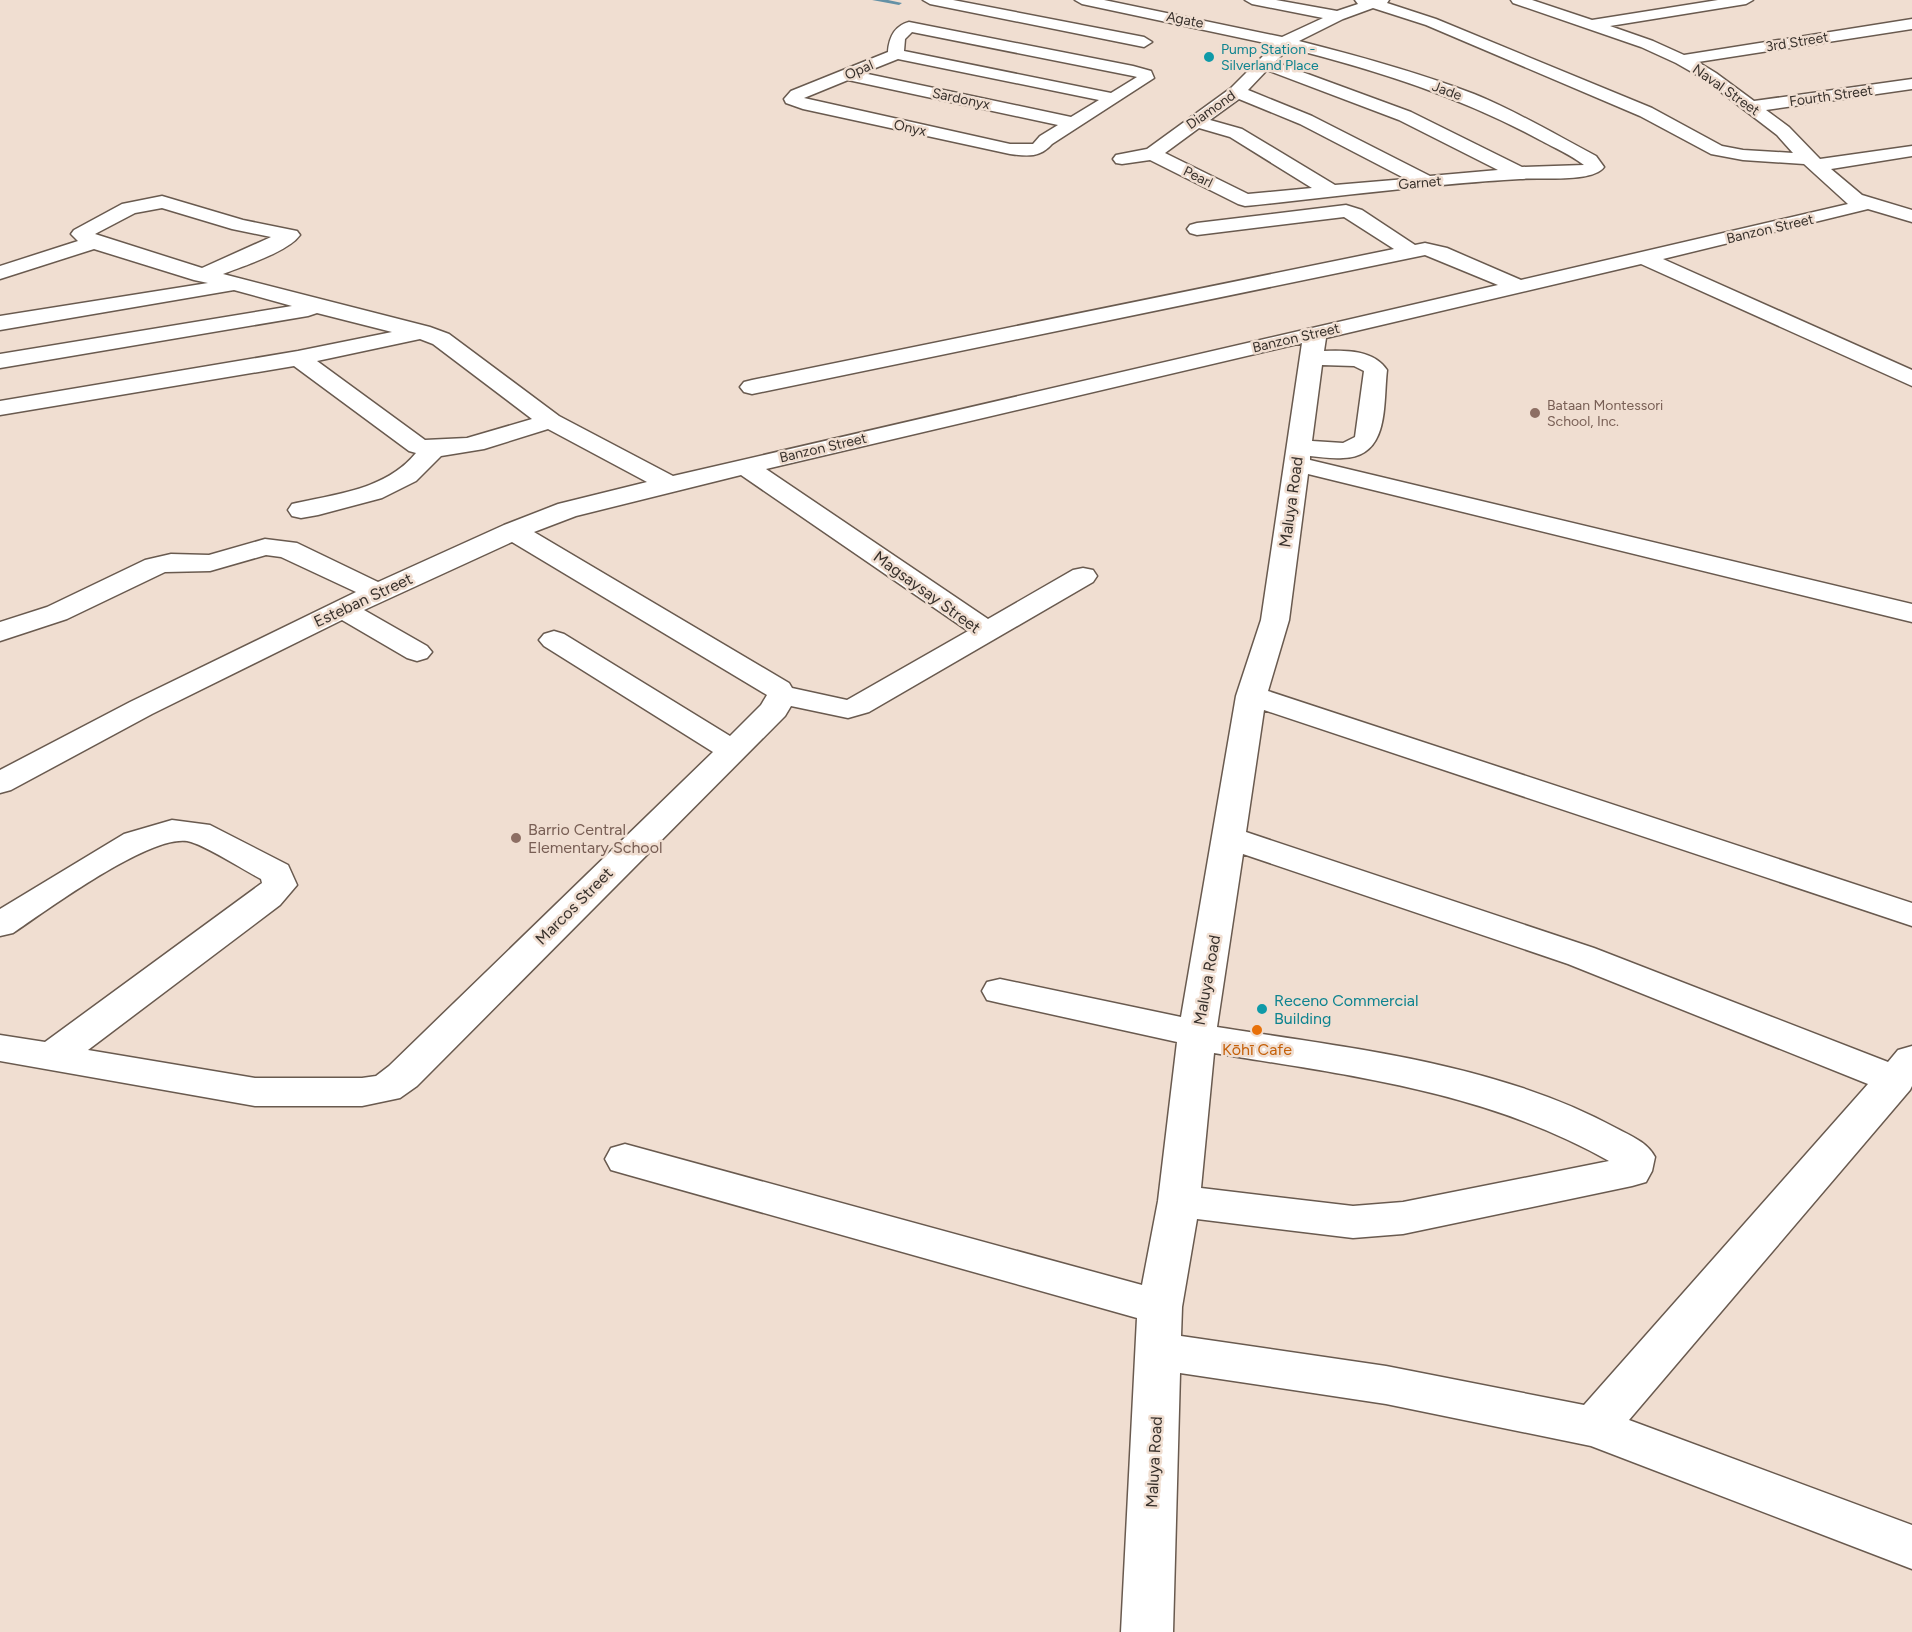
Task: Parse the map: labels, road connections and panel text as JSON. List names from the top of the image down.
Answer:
{
  "streets": {
    "street": [
      "Agate",
      "3rd Street",
      "Opal",
      "Naval Street",
      "Jade",
      "Fourth Street",
      "Sardonyx",
      "Diamond",
      "Onyx",
      "Pearl",
      "Garnet",
      "Banzon Street",
      "Maluya Road",
      "Magsaysay Street",
      "Esteban Street",
      "Marcos Street"
    ]
  },
  "crossings": [
    ["Agate", "Jade"],
    ["Agate", "Diamond"],
    ["3rd Street", "Naval Street"],
    ["Opal", "Sardonyx"],
    ["Opal", "Onyx"],
    ["Naval Street", "Fourth Street"],
    ["Naval Street", "Banzon Street"],
    ["Jade", "Diamond"],
    ["Jade", "Garnet"],
    ["Sardonyx", "Onyx"],
    ["Diamond", "Pearl"],
    ["Pearl", "Garnet"],
    ["Banzon Street", "Maluya Road"],
    ["Banzon Street", "Magsaysay Street"],
    ["Banzon Street", "Esteban Street"],
    ["Magsaysay Street", "Esteban Street"],
    ["Magsaysay Street", "Marcos Street"]
  ],
  "places": [
    "Pump Station - Silverland Place",
    "Bataan Montessori School, Inc.",
    "Barrio Central Elementary School",
    "Receno Commercial Building",
    "Kōhī Cafe"
  ]
}
